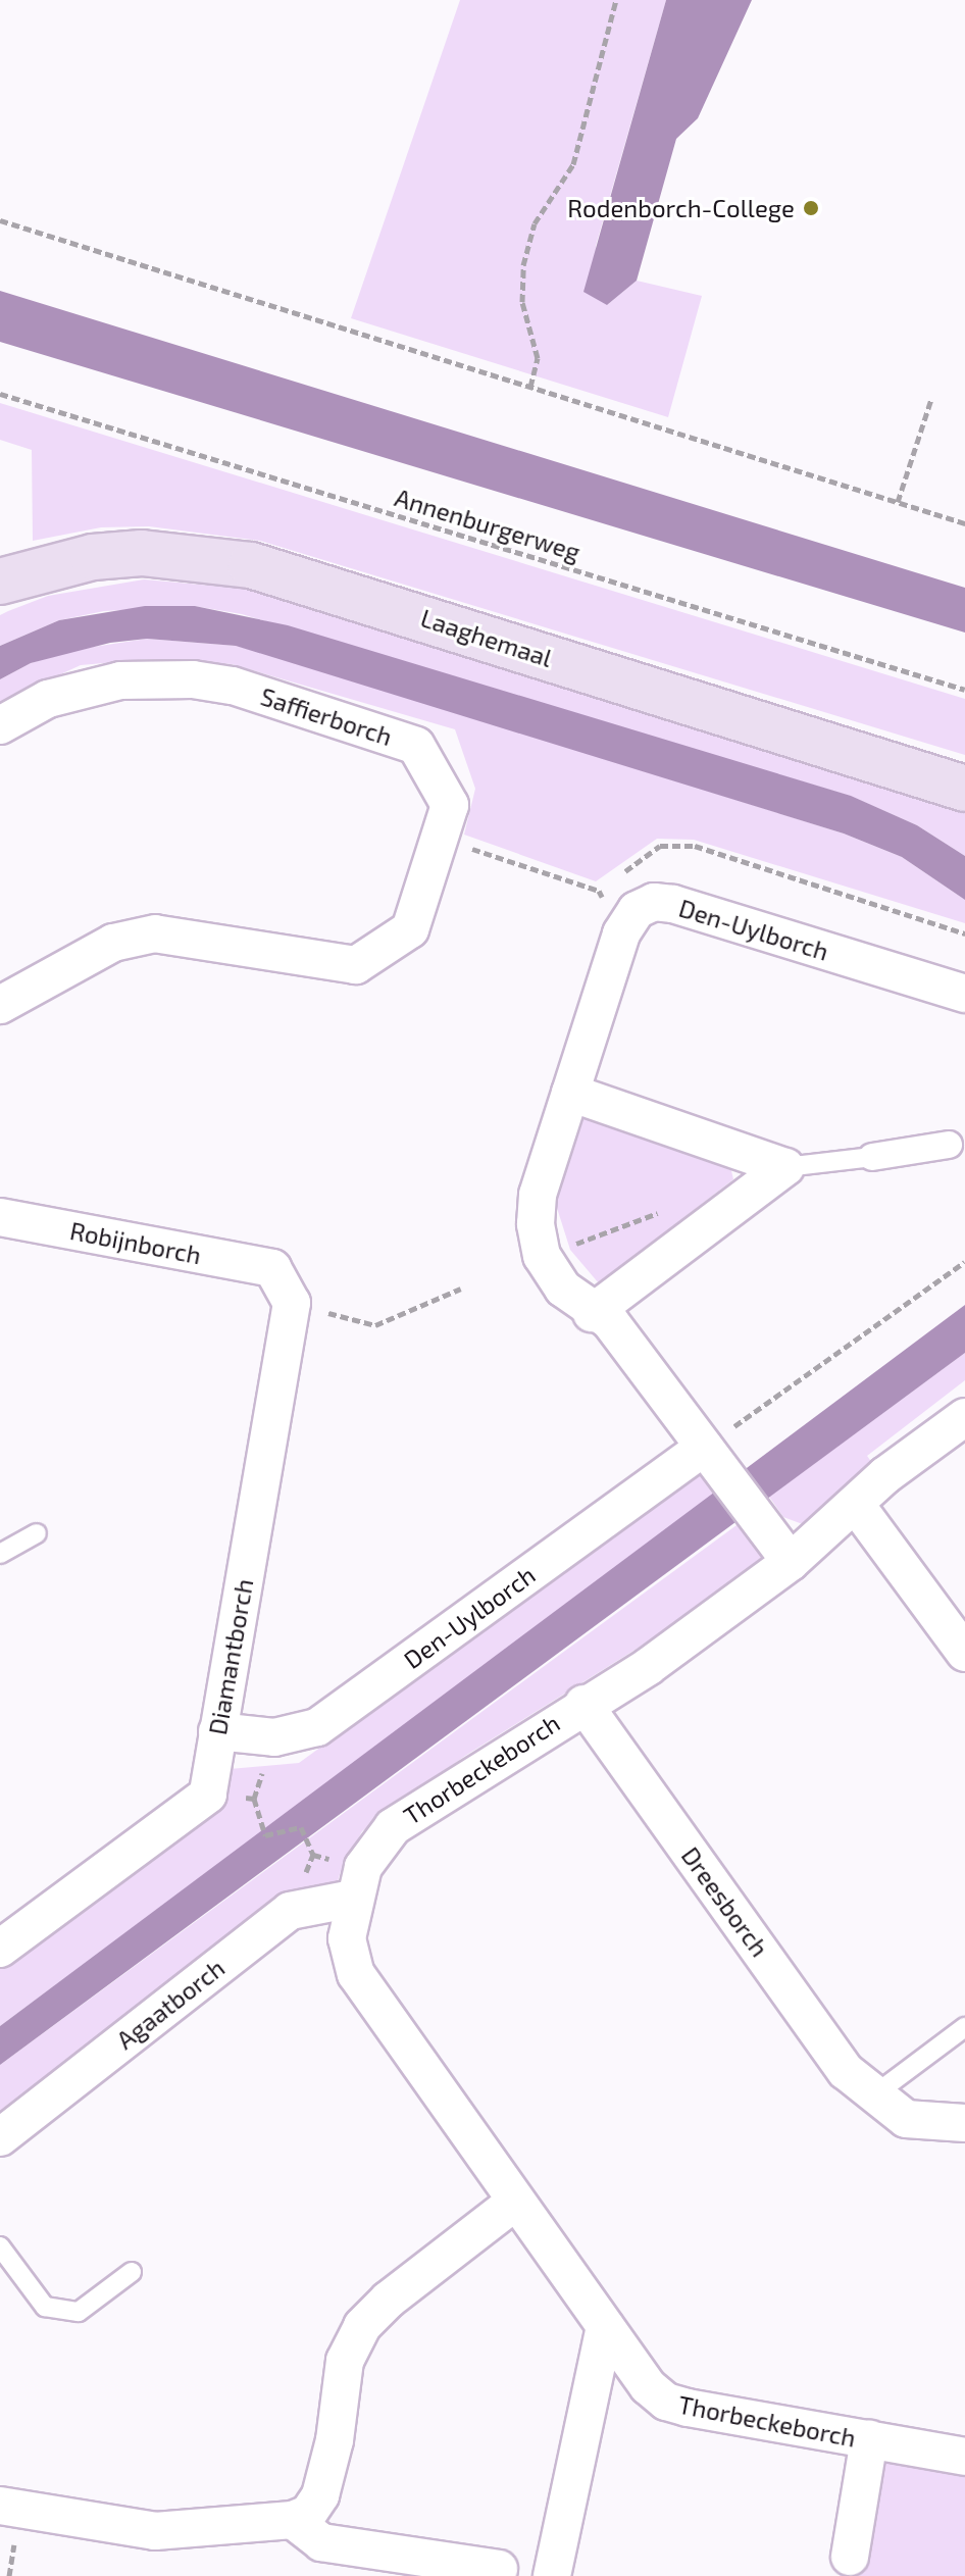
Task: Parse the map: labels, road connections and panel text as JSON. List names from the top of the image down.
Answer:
{
  "streets": {
    "main road": ["Laaghemaal"],
    "street": [
      "Saffierborch",
      "Den-Uylborch",
      "Robijnborch",
      "Diamantborch",
      "Thorbeckeborch",
      "Dreesborch",
      "Agaatborch"
    ],
    "path": ["Annenburgerweg"]
  },
  "crossings": [
    ["Den-Uylborch", "Diamantborch"],
    ["Den-Uylborch", "Thorbeckeborch"],
    ["Robijnborch", "Diamantborch"],
    ["Thorbeckeborch", "Dreesborch"],
    ["Thorbeckeborch", "Agaatborch"]
  ],
  "places": ["Rodenborch-College"]
}
